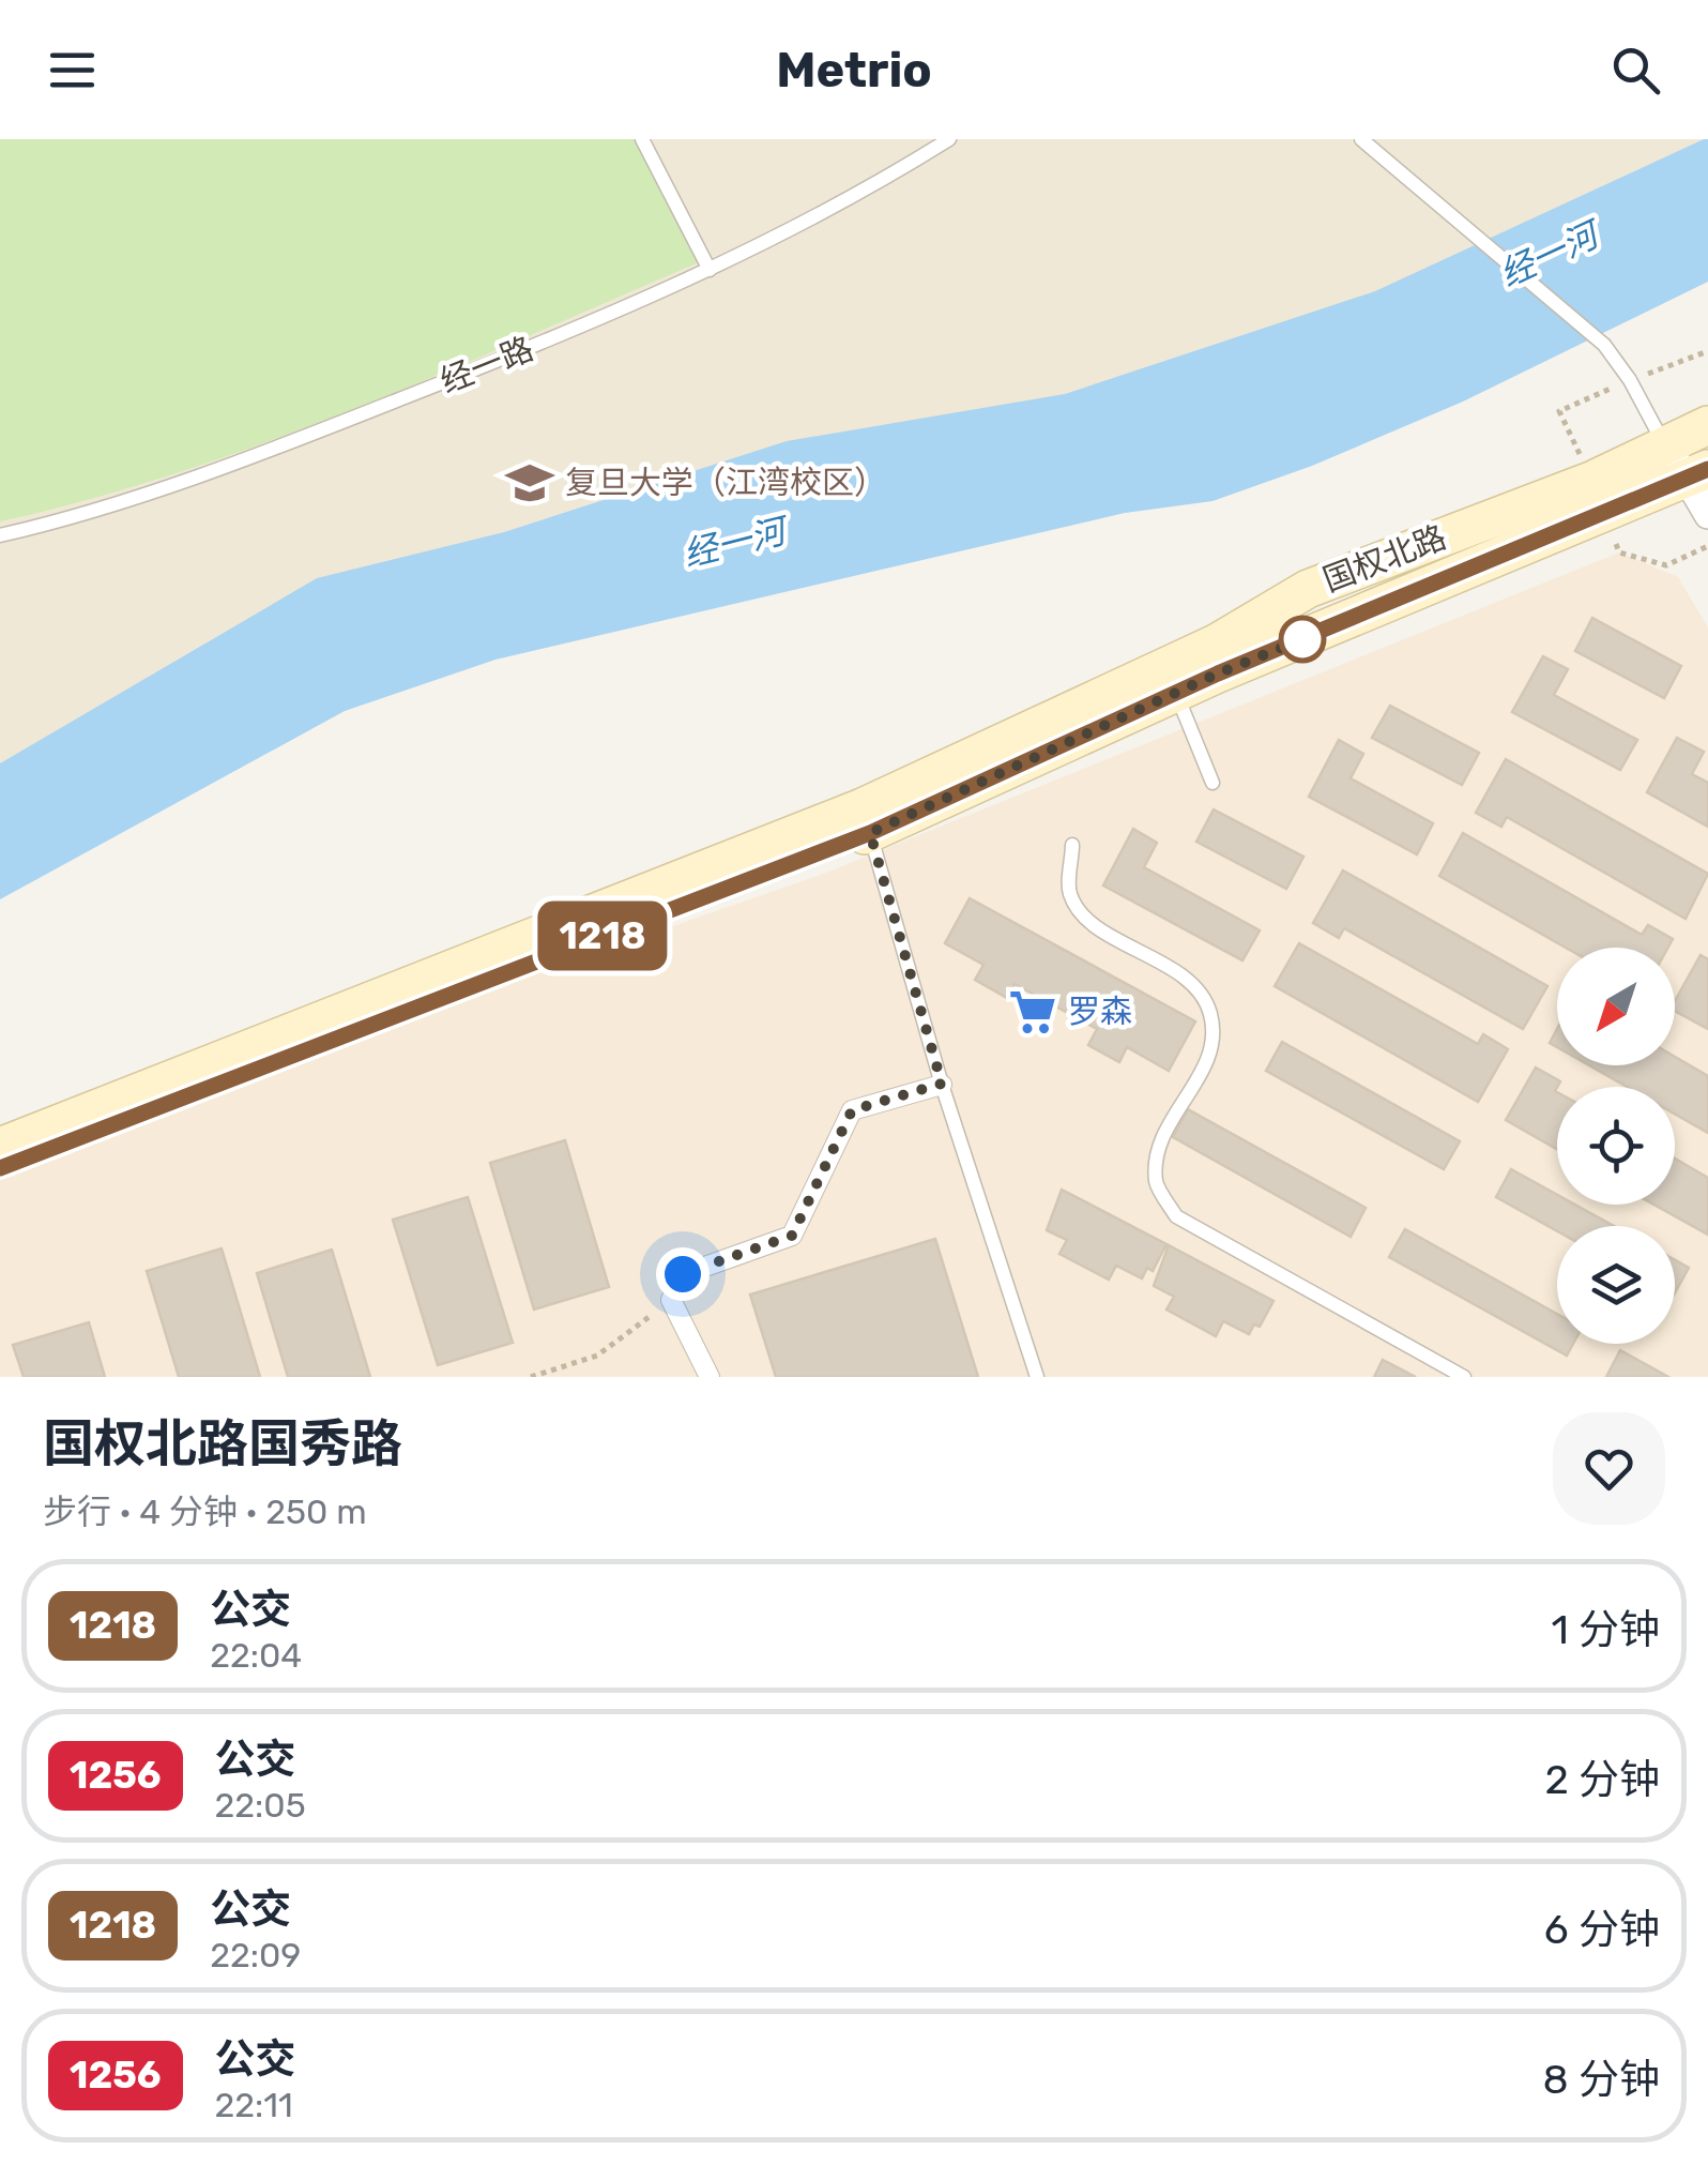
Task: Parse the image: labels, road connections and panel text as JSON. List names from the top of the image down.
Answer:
{
  "streets": {
    "main road": ["国权北路"],
    "lane": ["经一路"]
  },
  "water": ["经一河"],
  "places": {
    "school or university": ["复旦大学（江湾校区）"],
    "supermarket": ["罗森"]
  },
  "lines": ["bus line 1218"],
  "north": "bottom left",
  "page": {
    "header": "Metrio",
    "on_map": "1218",
    "heading": ["国权北路国秀路", "步行 · 4 分钟 · 250 m"],
    "list": [
      {
        "mark": "1218",
        "name": "公交",
        "note": "22:04",
        "value": "1 分钟"
      },
      {
        "mark": "1256",
        "name": "公交",
        "note": "22:05",
        "value": "2 分钟"
      },
      {
        "mark": "1218",
        "name": "公交",
        "note": "22:09",
        "value": "6 分钟"
      },
      {
        "mark": "1256",
        "name": "公交",
        "note": "22:11",
        "value": "8 分钟"
      }
    ]
  }
}
